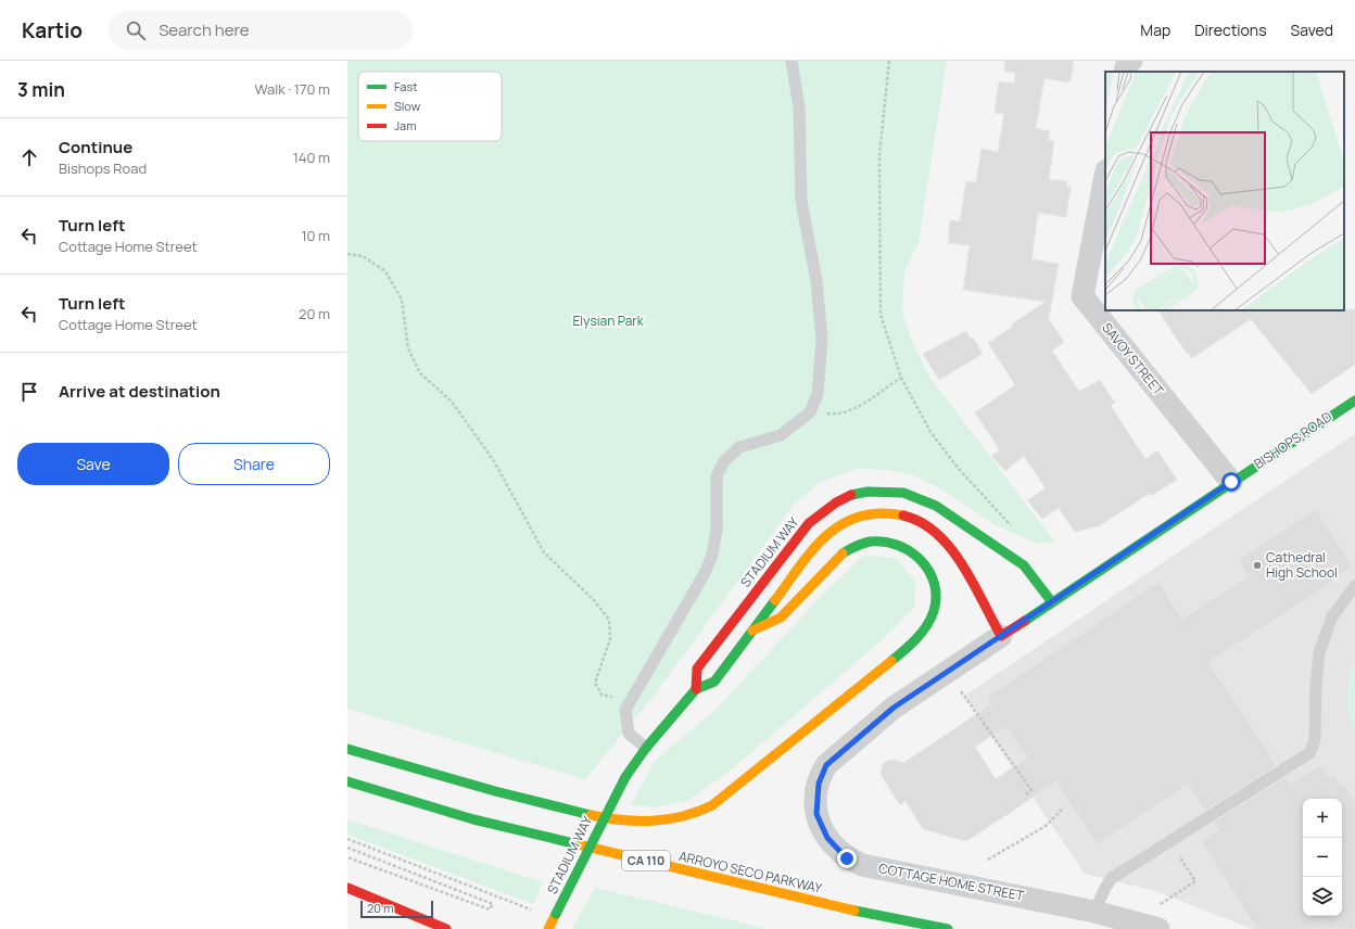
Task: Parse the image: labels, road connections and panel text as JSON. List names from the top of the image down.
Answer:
{
  "streets": {
    "main road": [
      "BISHOPS ROAD",
      "STADIUM WAY",
      "CA 110",
      "ARROYO SECO PARKWAY"
    ],
    "street": ["SAVOY STREET", "COTTAGE HOME STREET"]
  },
  "crossings": [
    ["SAVOY STREET", "BISHOPS ROAD"],
    ["BISHOPS ROAD", "STADIUM WAY"],
    ["BISHOPS ROAD", "COTTAGE HOME STREET"]
  ],
  "parks": ["Elysian Park"],
  "places": ["Cathedral High School"],
  "legend": ["Fast", "Slow", "Jam"],
  "scale_bar": "20 m",
  "page": {
    "header": "Kartio",
    "search": "Search here",
    "nav": ["Map", "Directions", "Saved"],
    "heading": ["3 min", "Walk · 170 m"],
    "list": [
      ["Continue", "Bishops Road", "140 m"],
      ["Turn left", "Cottage Home Street", "10 m"],
      ["Turn left", "Cottage Home Street", "20 m"],
      "Arrive at destination"
    ],
    "buttons": ["Save", "Share"],
    "map_buttons": ["+", "−"],
    "scale": "20 m"
  }
}
